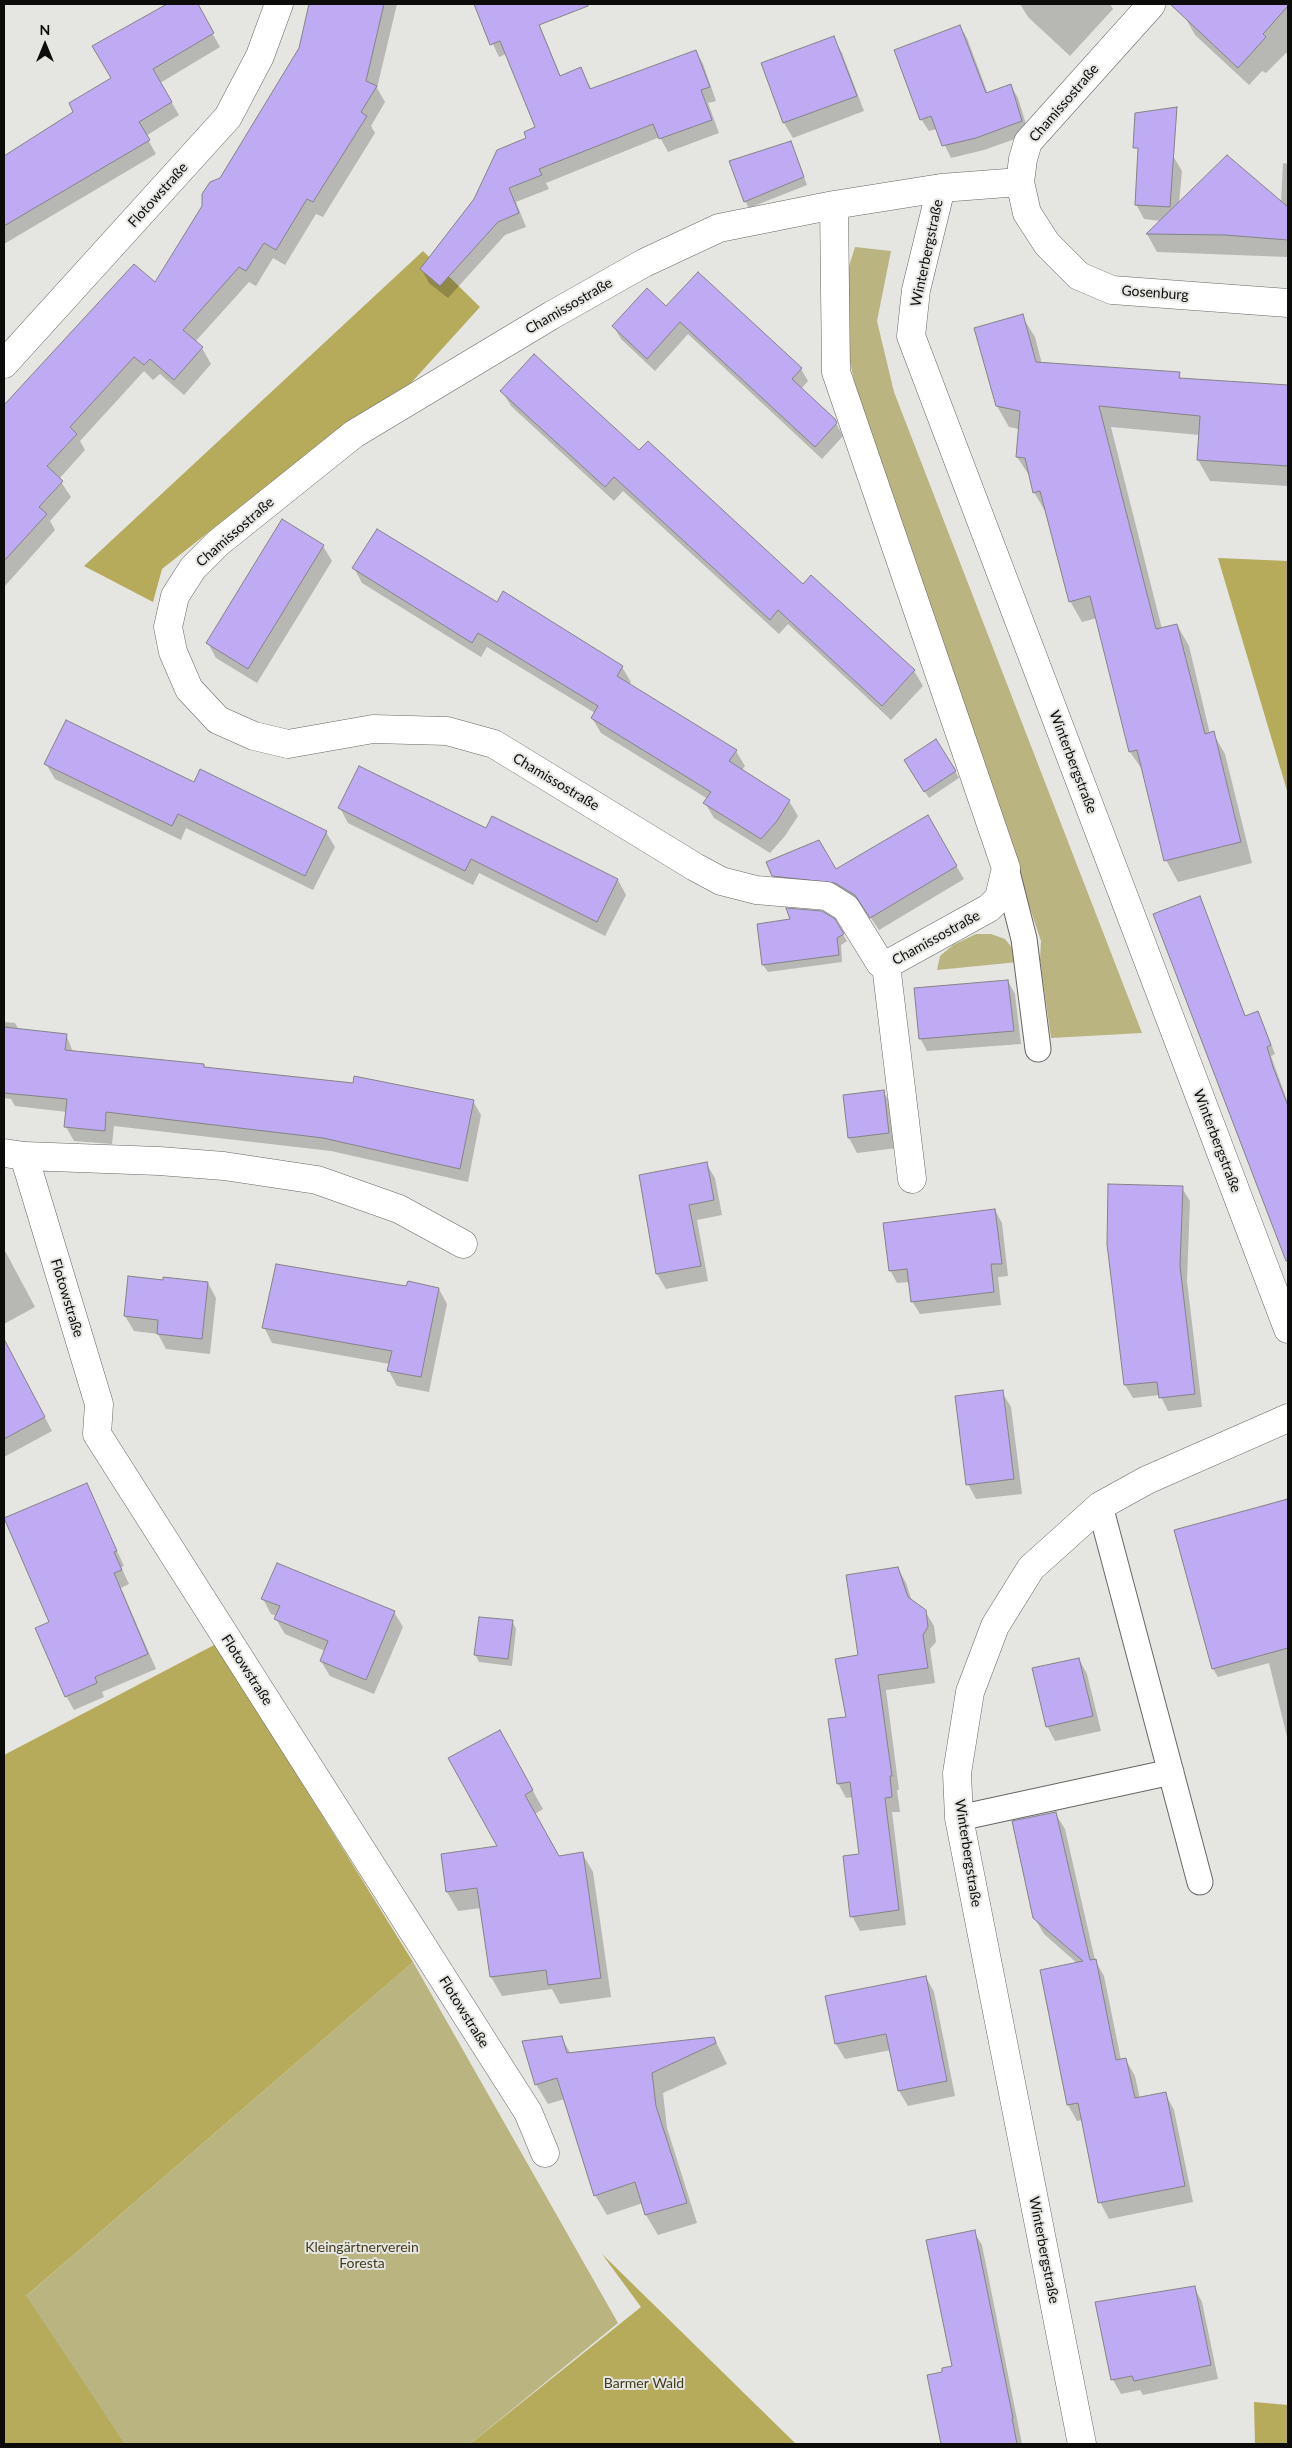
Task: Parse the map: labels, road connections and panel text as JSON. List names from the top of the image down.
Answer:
{
  "streets": {
    "street": [
      "Chamissostraße",
      "Flotowstraße",
      "Winterbergstraße",
      "Gosenburg"
    ]
  },
  "crossings": [
    ["Chamissostraße", "Winterbergstraße"],
    ["Chamissostraße", "Gosenburg"]
  ],
  "parks": ["Kleingärtnerverein Foresta", "Barmer Wald"],
  "north": "top"
}
